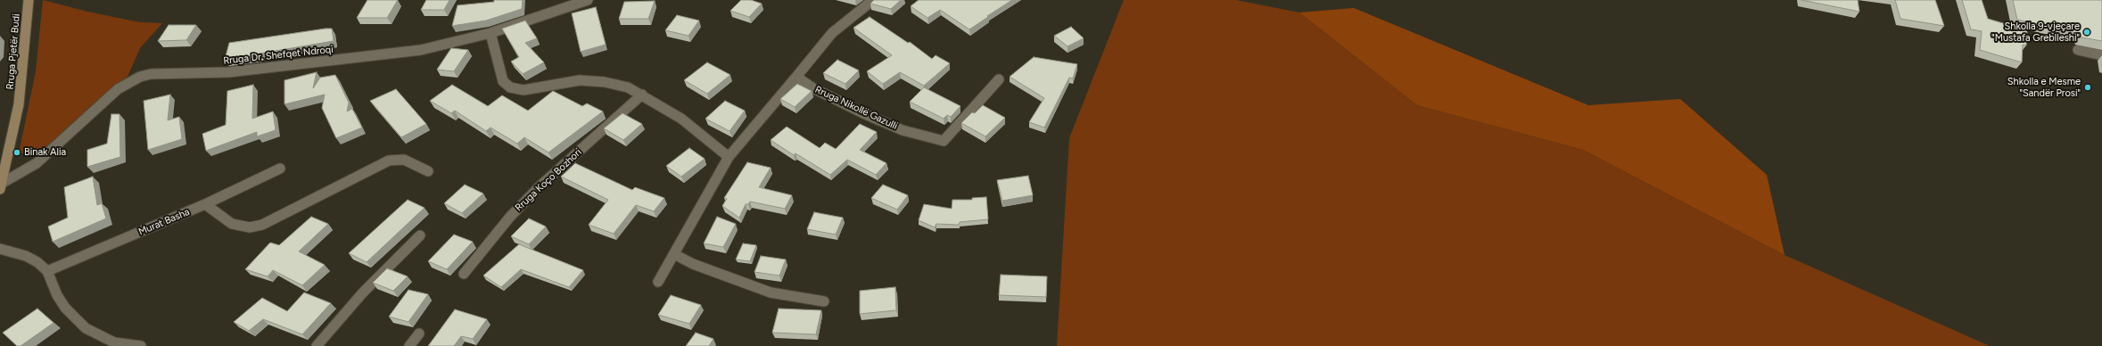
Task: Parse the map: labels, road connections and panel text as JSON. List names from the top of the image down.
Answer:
{
  "streets": {
    "main road": ["Rruga Pjetër Budi"],
    "street": [
      "Rruga Dr. Shefqet Ndroqi",
      "Rruga Nikollë Gazulli",
      "Rruga Koço Bozhori",
      "Murat Basha"
    ]
  },
  "crossings": [
    ["Rruga Pjetër Budi", "Rruga Dr. Shefqet Ndroqi"]
  ],
  "places": ["Shkolla 9-vjeçare \"Mustafa Greblleshi\"", "Shkolla e Mesme \"Sandër Prosi\"", "Binak Alia"]
}
